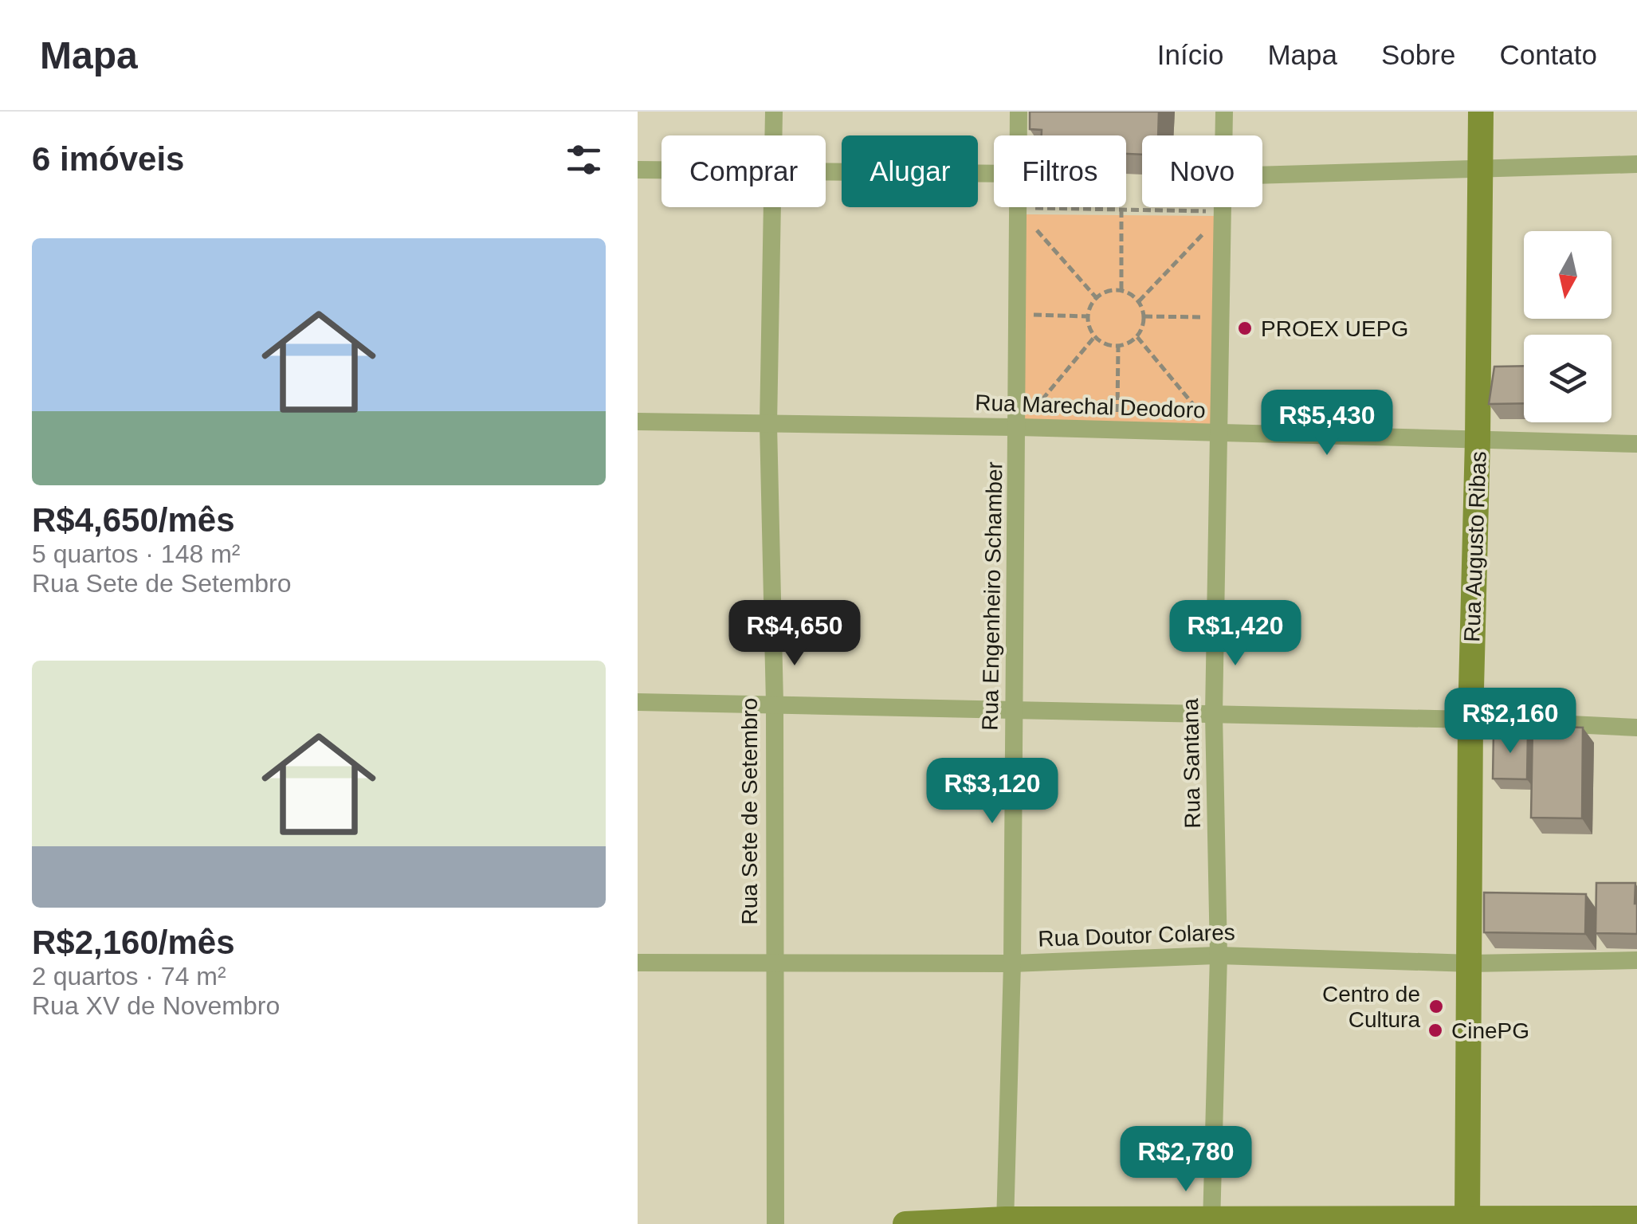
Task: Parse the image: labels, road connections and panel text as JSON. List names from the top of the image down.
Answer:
{
  "streets": {
    "main road": ["Rua Augusto Ribas"],
    "street": [
      "Rua Marechal Deodoro",
      "Rua Engenheiro Schamber",
      "Rua Santana",
      "Rua Sete de Setembro",
      "Rua Doutor Colares"
    ]
  },
  "crossings": [
    ["Rua Marechal Deodoro", "Rua Augusto Ribas"],
    ["Rua Marechal Deodoro", "Rua Engenheiro Schamber"],
    ["Rua Marechal Deodoro", "Rua Santana"],
    ["Rua Marechal Deodoro", "Rua Sete de Setembro"],
    ["Rua Augusto Ribas", "Rua Doutor Colares"],
    ["Rua Engenheiro Schamber", "Rua Doutor Colares"],
    ["Rua Santana", "Rua Doutor Colares"],
    ["Rua Sete de Setembro", "Rua Doutor Colares"]
  ],
  "places": ["PROEX UEPG", "Centro de Cultura", "CinePG"],
  "north": "bottom",
  "page": {
    "header": "Mapa",
    "nav": [
      "Início",
      "Mapa",
      "Sobre",
      "Contato"
    ],
    "heading": "6 imóveis",
    "chip": [
      "Comprar",
      "Alugar",
      "Filtros",
      "Novo"
    ],
    "list": [
      {
        "name": "R$4,650/mês",
        "note": "5 quartos · 148 m² · Rua Sete de Setembro"
      },
      {
        "name": "R$2,160/mês",
        "note": "2 quartos · 74 m² · Rua XV de Novembro"
      }
    ],
    "price": [
      "R$5,430",
      "R$4,650",
      "R$1,420",
      "R$2,160",
      "R$3,120",
      "R$2,780"
    ]
  }
}
